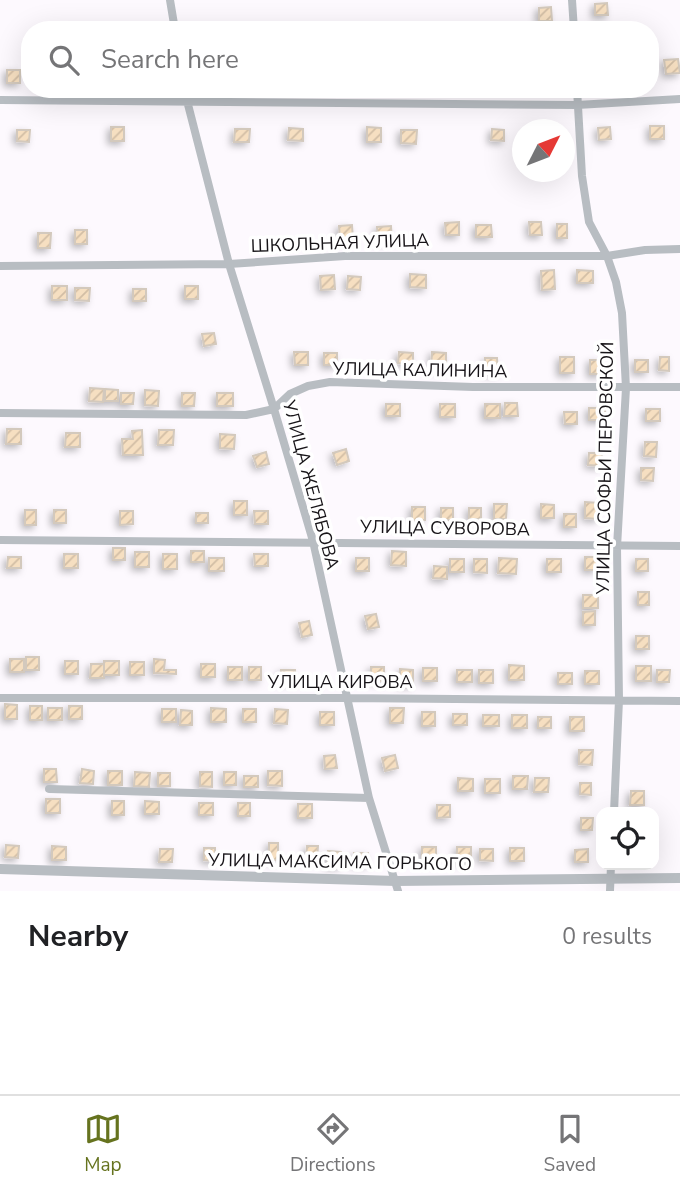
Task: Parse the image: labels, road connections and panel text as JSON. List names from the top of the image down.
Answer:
{
  "streets": {
    "street": [
      "ШКОЛЬНАЯ УЛИЦА",
      "УЛИЦА КАЛИНИНА",
      "УЛИЦА СОФЬИ ПЕРОВСКОЙ",
      "УЛИЦА ЖЕЛЯБОВА",
      "УЛИЦА СУВОРОВА",
      "УЛИЦА КИРОВА",
      "УЛИЦА МАКСИМА ГОРЬКОГО"
    ]
  },
  "crossings": [
    ["ШКОЛЬНАЯ УЛИЦА", "УЛИЦА СОФЬИ ПЕРОВСКОЙ"],
    ["ШКОЛЬНАЯ УЛИЦА", "УЛИЦА ЖЕЛЯБОВА"],
    ["УЛИЦА КАЛИНИНА", "УЛИЦА СОФЬИ ПЕРОВСКОЙ"],
    ["УЛИЦА КАЛИНИНА", "УЛИЦА ЖЕЛЯБОВА"],
    ["УЛИЦА СОФЬИ ПЕРОВСКОЙ", "УЛИЦА СУВОРОВА"],
    ["УЛИЦА СОФЬИ ПЕРОВСКОЙ", "УЛИЦА КИРОВА"],
    ["УЛИЦА ЖЕЛЯБОВА", "УЛИЦА СУВОРОВА"],
    ["УЛИЦА ЖЕЛЯБОВА", "УЛИЦА КИРОВА"],
    ["УЛИЦА ЖЕЛЯБОВА", "УЛИЦА МАКСИМА ГОРЬКОГО"]
  ],
  "north": "top right",
  "page": {
    "search": "Search here",
    "heading": ["Nearby", "0 results"],
    "nav": ["Map", "Directions", "Saved"]
  }
}
